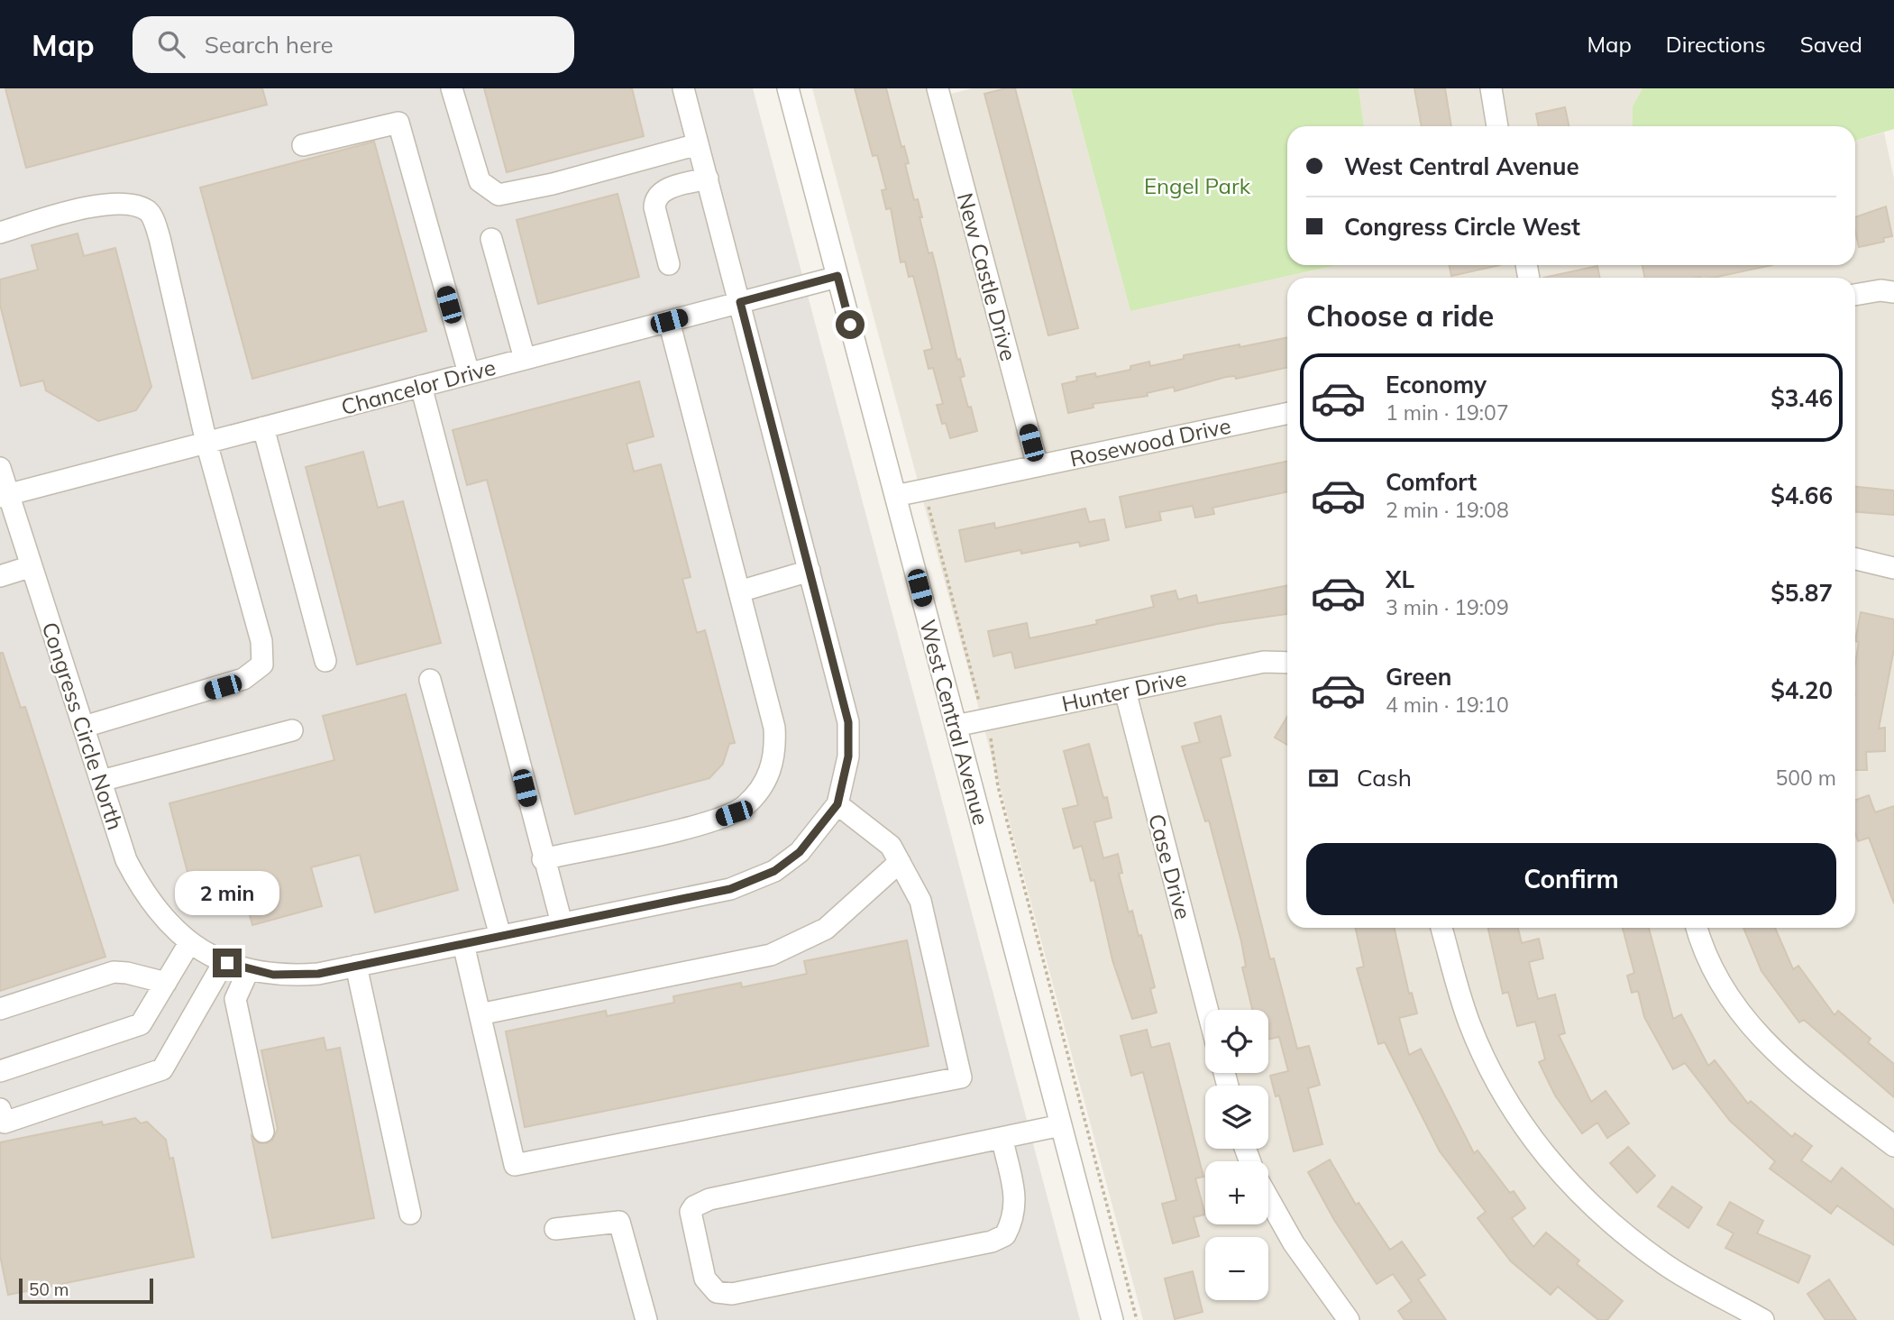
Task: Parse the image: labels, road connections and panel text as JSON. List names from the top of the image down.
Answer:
{
  "streets": {
    "street": [
      "New Castle Drive",
      "Chancelor Drive",
      "Rosewood Drive",
      "Hunter Drive",
      "West Central Avenue",
      "Congress Circle North",
      "Case Drive"
    ]
  },
  "crossings": [
    ["New Castle Drive", "Rosewood Drive"],
    ["Chancelor Drive", "West Central Avenue"],
    ["Chancelor Drive", "Congress Circle North"],
    ["Rosewood Drive", "West Central Avenue"],
    ["Hunter Drive", "West Central Avenue"],
    ["Hunter Drive", "Case Drive"]
  ],
  "parks": ["Engel Park"],
  "scale_bar": "50 m",
  "page": {
    "header": "Map",
    "search": "Search here",
    "nav": ["Map", "Directions", "Saved"],
    "banner": ["West Central Avenue", "Congress Circle West"],
    "heading": "Choose a ride",
    "list": [
      {
        "name": "Economy",
        "note": "1 min · 19:07",
        "value": "$3.46"
      },
      {
        "name": "Comfort",
        "note": "2 min · 19:08",
        "value": "$4.66"
      },
      {
        "name": "XL",
        "note": "3 min · 19:09",
        "value": "$5.87"
      },
      {
        "name": "Green",
        "note": "4 min · 19:10",
        "value": "$4.20"
      }
    ],
    "pay": ["Cash", "500 m"],
    "buttons": "Confirm",
    "bubble": "2 min",
    "map_buttons": ["+", "−"],
    "scale": "50 m"
  }
}
